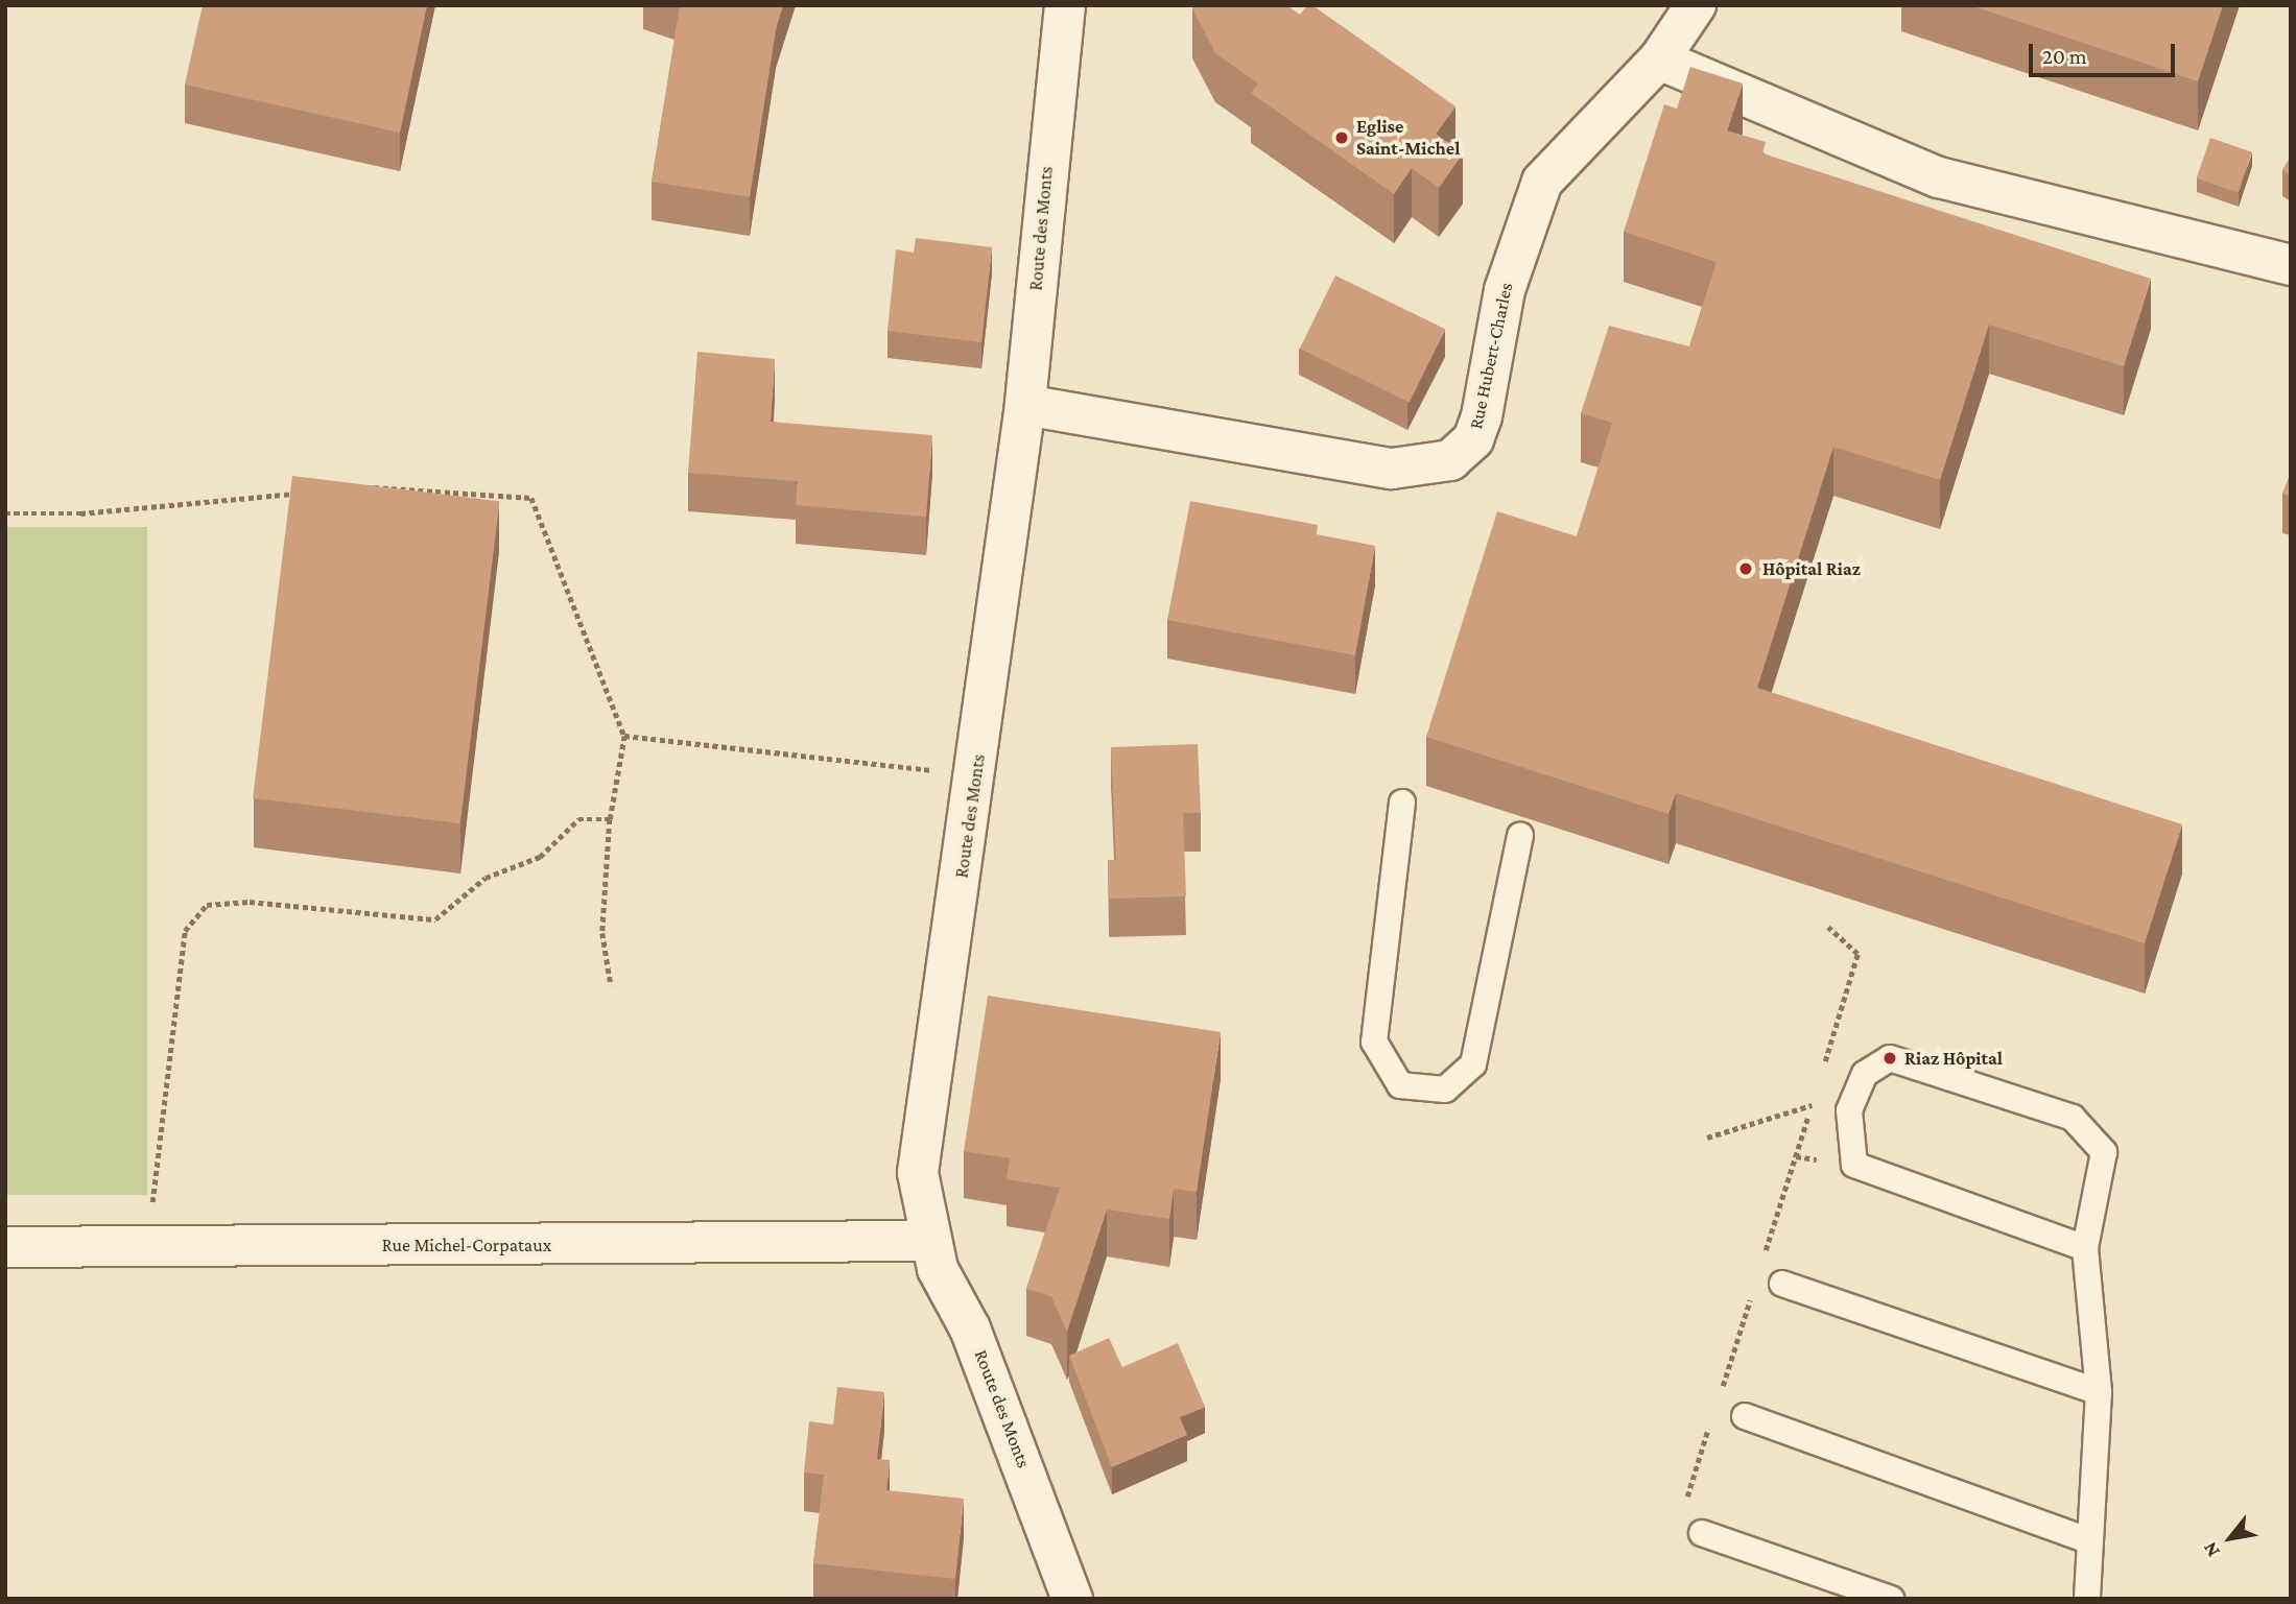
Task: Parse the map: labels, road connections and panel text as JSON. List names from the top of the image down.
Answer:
{
  "streets": {
    "street": ["Route des Monts", "Rue Hubert-Charles", "Rue Michel-Corpataux"]
  },
  "crossings": [
    ["Route des Monts", "Rue Hubert-Charles"],
    ["Route des Monts", "Rue Michel-Corpataux"]
  ],
  "places": ["Eglise Saint-Michel", "Hôpital Riaz", "Riaz Hôpital"],
  "scale_bar": "20 m",
  "north": "bottom left"
}
